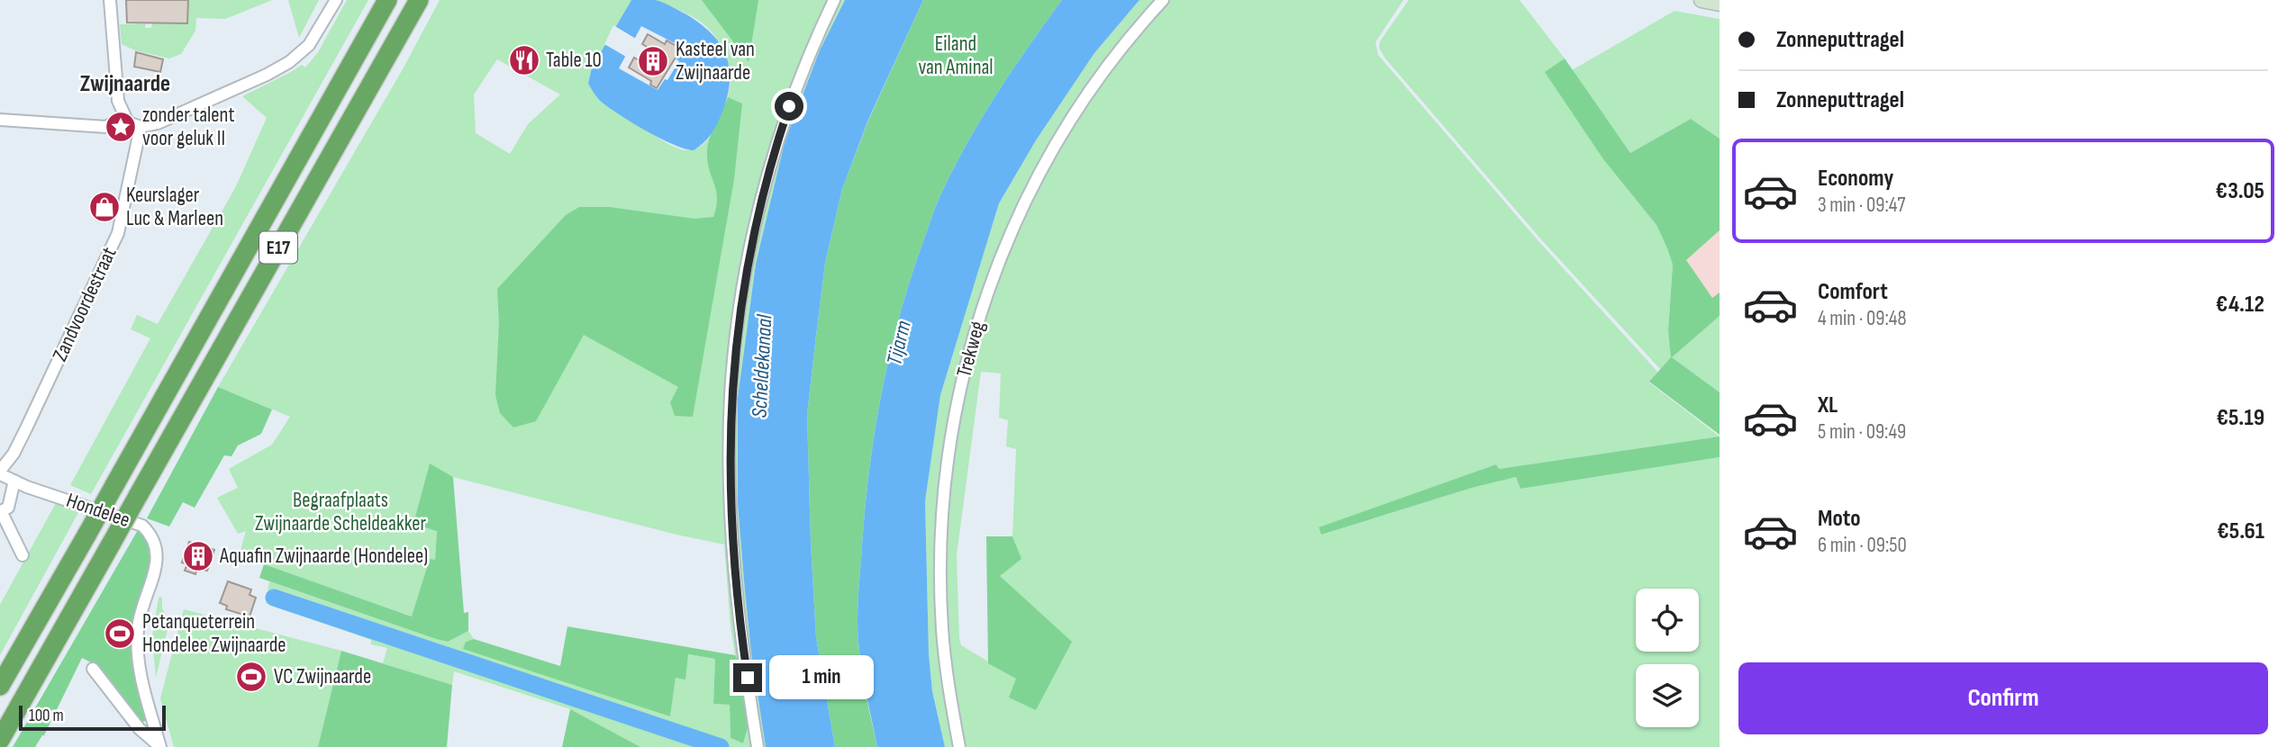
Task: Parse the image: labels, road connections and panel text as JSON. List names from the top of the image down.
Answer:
{
  "streets": {
    "highway": ["E17"],
    "street": ["Zandvoordestraat", "Trekweg", "Hondelee"]
  },
  "crossings": [
    ["Zandvoordestraat", "Hondelee"]
  ],
  "districts": ["Zwijnaarde"],
  "water": ["Tijarm", "Scheldekanaal"],
  "parks": ["Eiland van Aminal", "Begraafplaats Zwijnaarde Scheldeakker"],
  "places": {
    "restaurant": ["Table 10"],
    "building": ["Kasteel van Zwijnaarde", "Aquafin Zwijnaarde (Hondelee)"],
    "place": ["zonder talent voor geluk II"],
    "shop": ["Keurslager Luc & Marleen"],
    "sports": ["Petanqueterrein Hondelee Zwijnaarde", "VC Zwijnaarde"]
  },
  "scale_bar": "100 m",
  "page": {
    "banner": ["Zonneputtragel", "Zonneputtragel"],
    "list": [
      {
        "name": "Economy",
        "note": "3 min · 09:47",
        "value": "€3.05"
      },
      {
        "name": "Comfort",
        "note": "4 min · 09:48",
        "value": "€4.12"
      },
      {
        "name": "XL",
        "note": "5 min · 09:49",
        "value": "€5.19"
      },
      {
        "name": "Moto",
        "note": "6 min · 09:50",
        "value": "€5.61"
      }
    ],
    "buttons": "Confirm",
    "bubble": "1 min",
    "scale": "100 m"
  }
}
